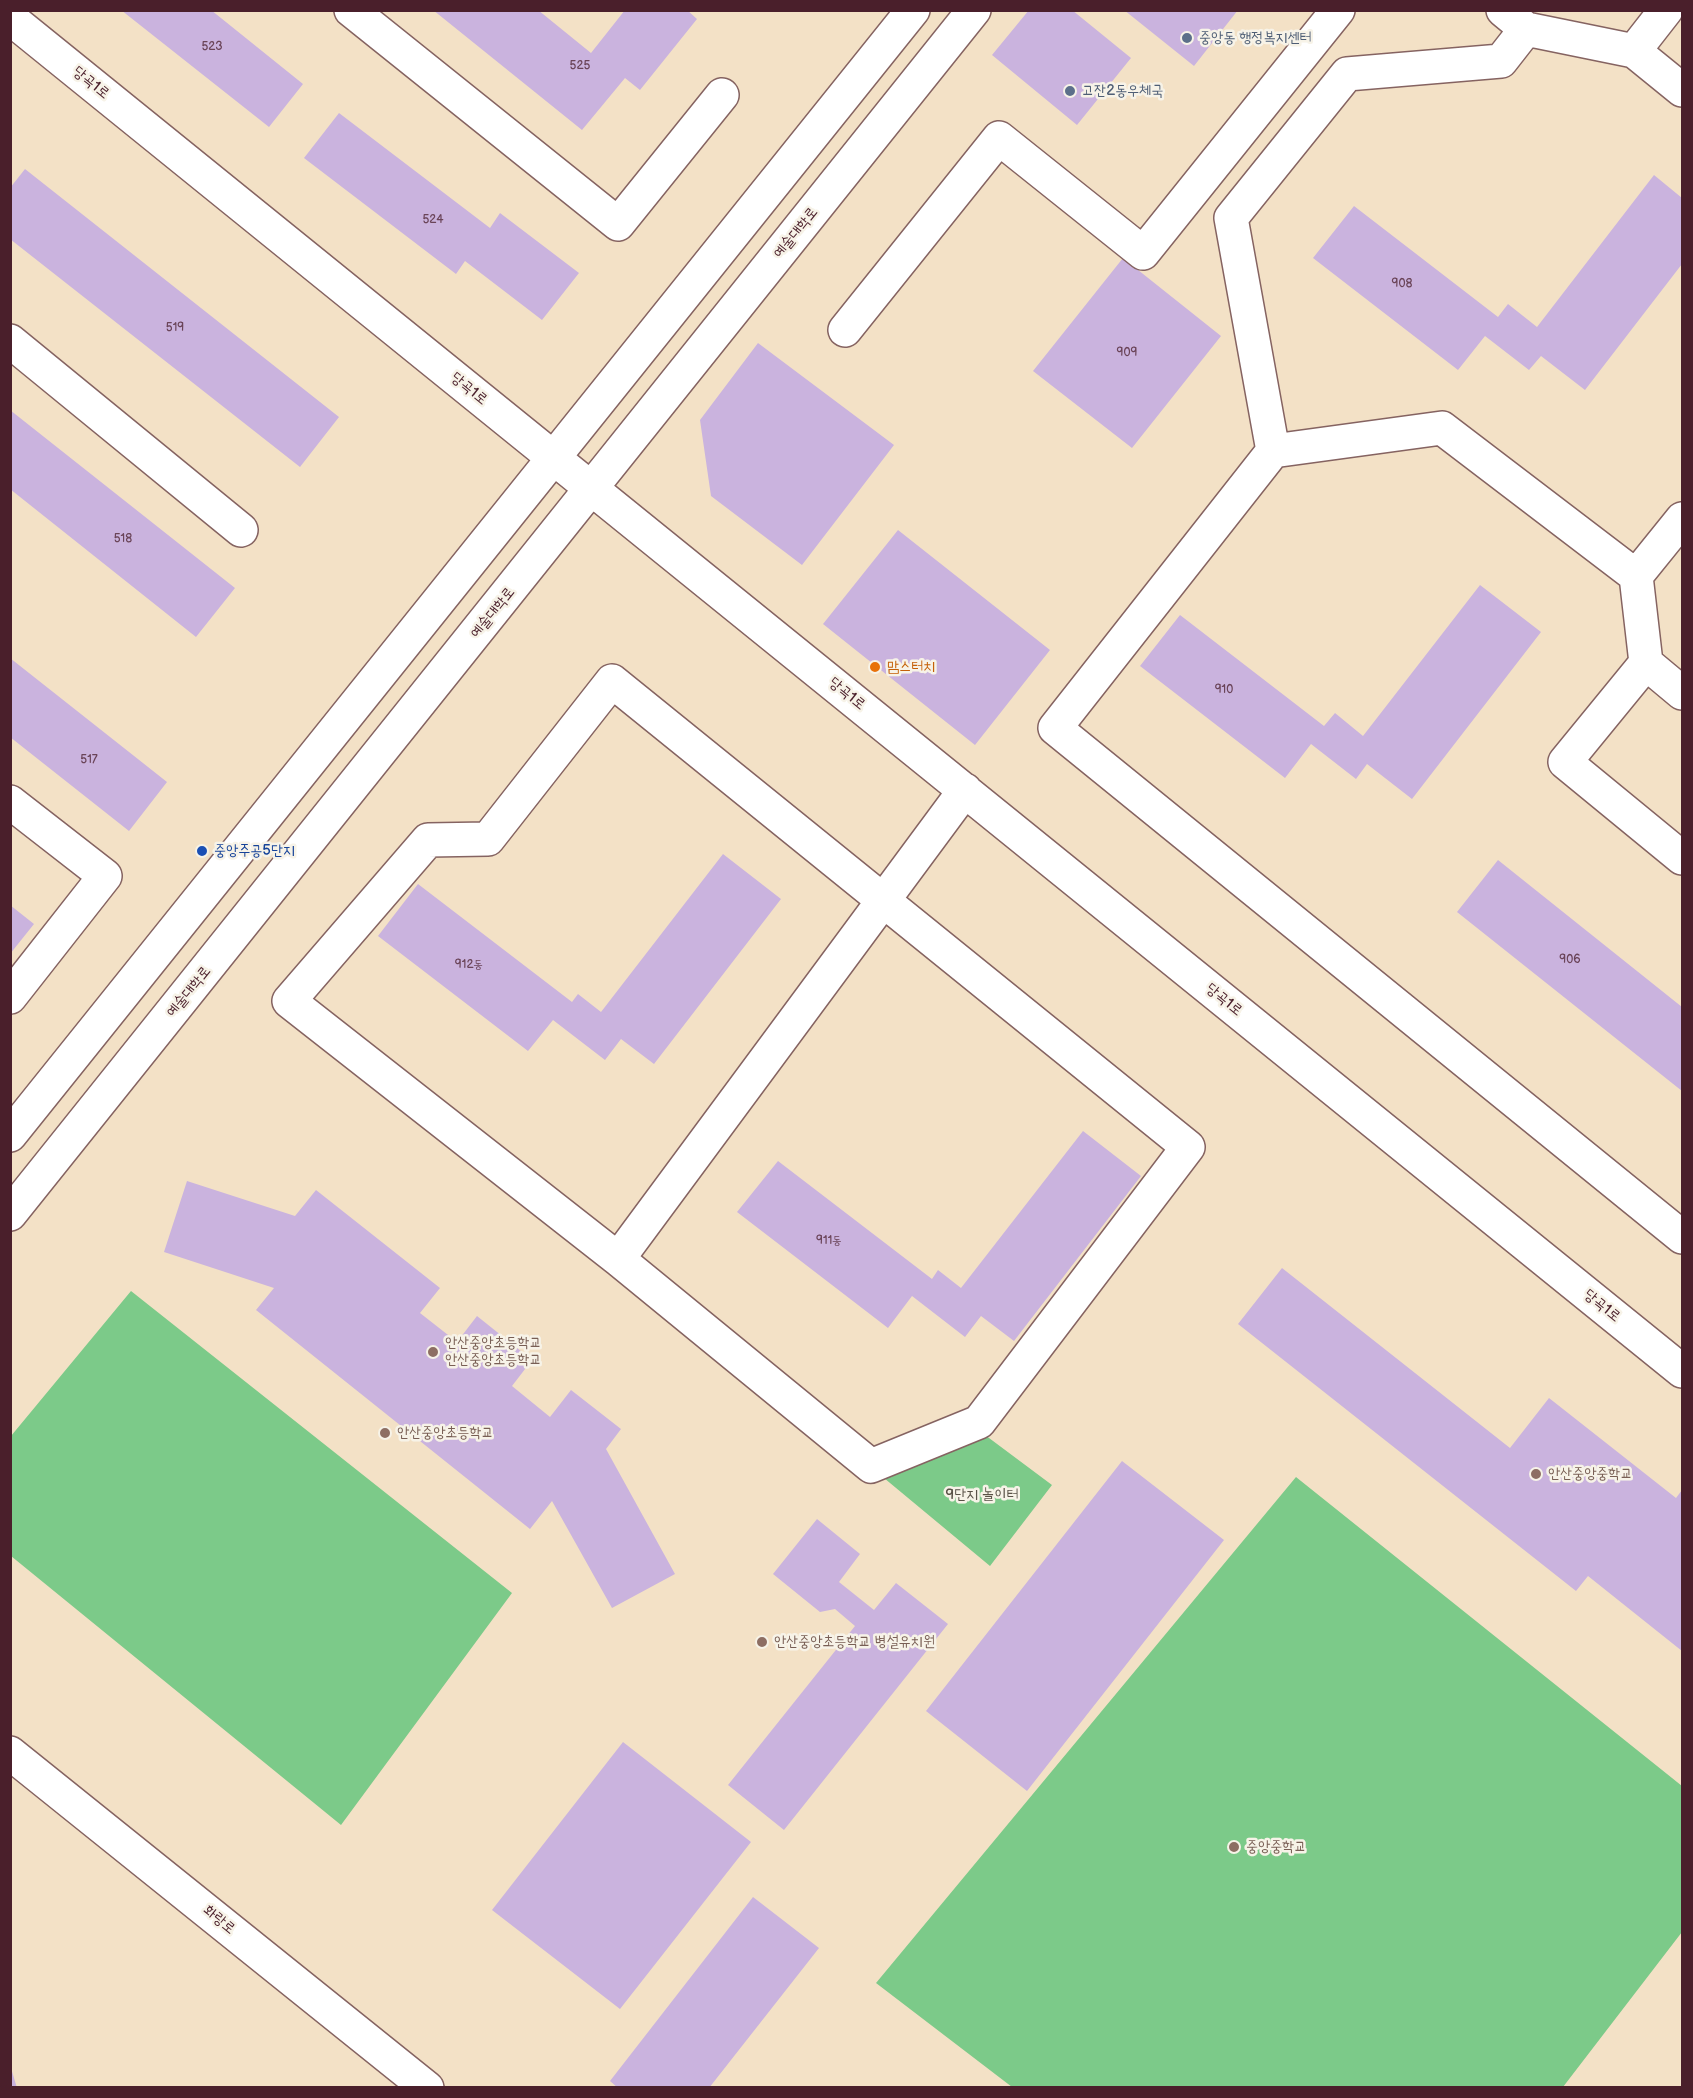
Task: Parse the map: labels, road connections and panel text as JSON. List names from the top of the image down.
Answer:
{
  "streets": {
    "street": ["당곡1로", "예술대학로", "화랑로"]
  },
  "crossings": [
    ["당곡1로", "예술대학로"]
  ],
  "parks": ["9단지 놀이터"],
  "places": [
    "중앙동 행정복지센터",
    "고잔2동우체국",
    "맘스터치",
    "중앙주공5단지",
    "안산중앙초등학교 안산중앙초등학교",
    "안산중앙초등학교",
    "안산중앙중학교",
    "안산중앙초등학교 병설유치원",
    "중앙중학교"
  ],
  "house_numbers": [
    "523",
    "525",
    "524",
    "908",
    "519",
    "909",
    "518",
    "910",
    "517",
    "906",
    "912동",
    "911동"
  ]
}
